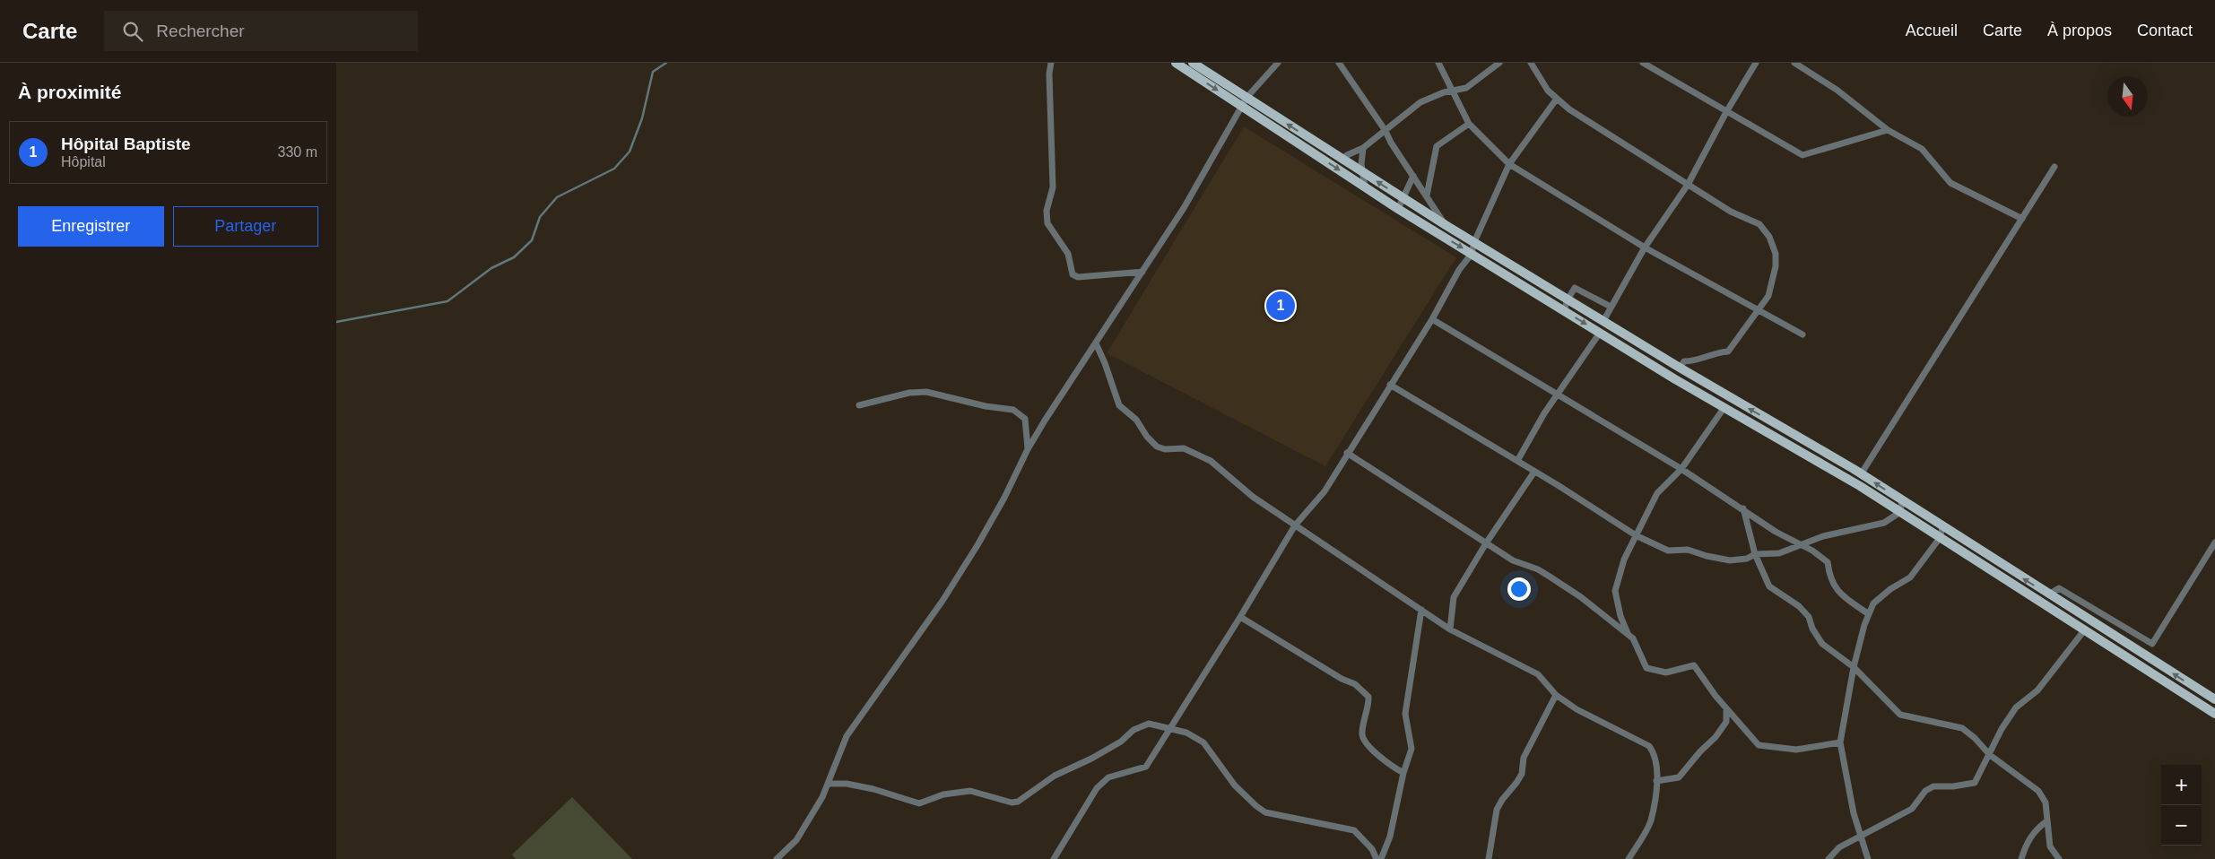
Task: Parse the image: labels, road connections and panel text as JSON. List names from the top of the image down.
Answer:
{
  "north": "bottom",
  "page": {
    "header": "Carte",
    "search": "Rechercher",
    "nav": [
      "Accueil",
      "Carte",
      "À propos",
      "Contact"
    ],
    "heading": "À proximité",
    "list": [
      {
        "mark": "1",
        "name": "Hôpital Baptiste",
        "note": "Hôpital",
        "value": "330 m"
      }
    ],
    "buttons": ["Enregistrer", "Partager"],
    "pins": "1",
    "map_buttons": ["+", "−"]
  }
}
